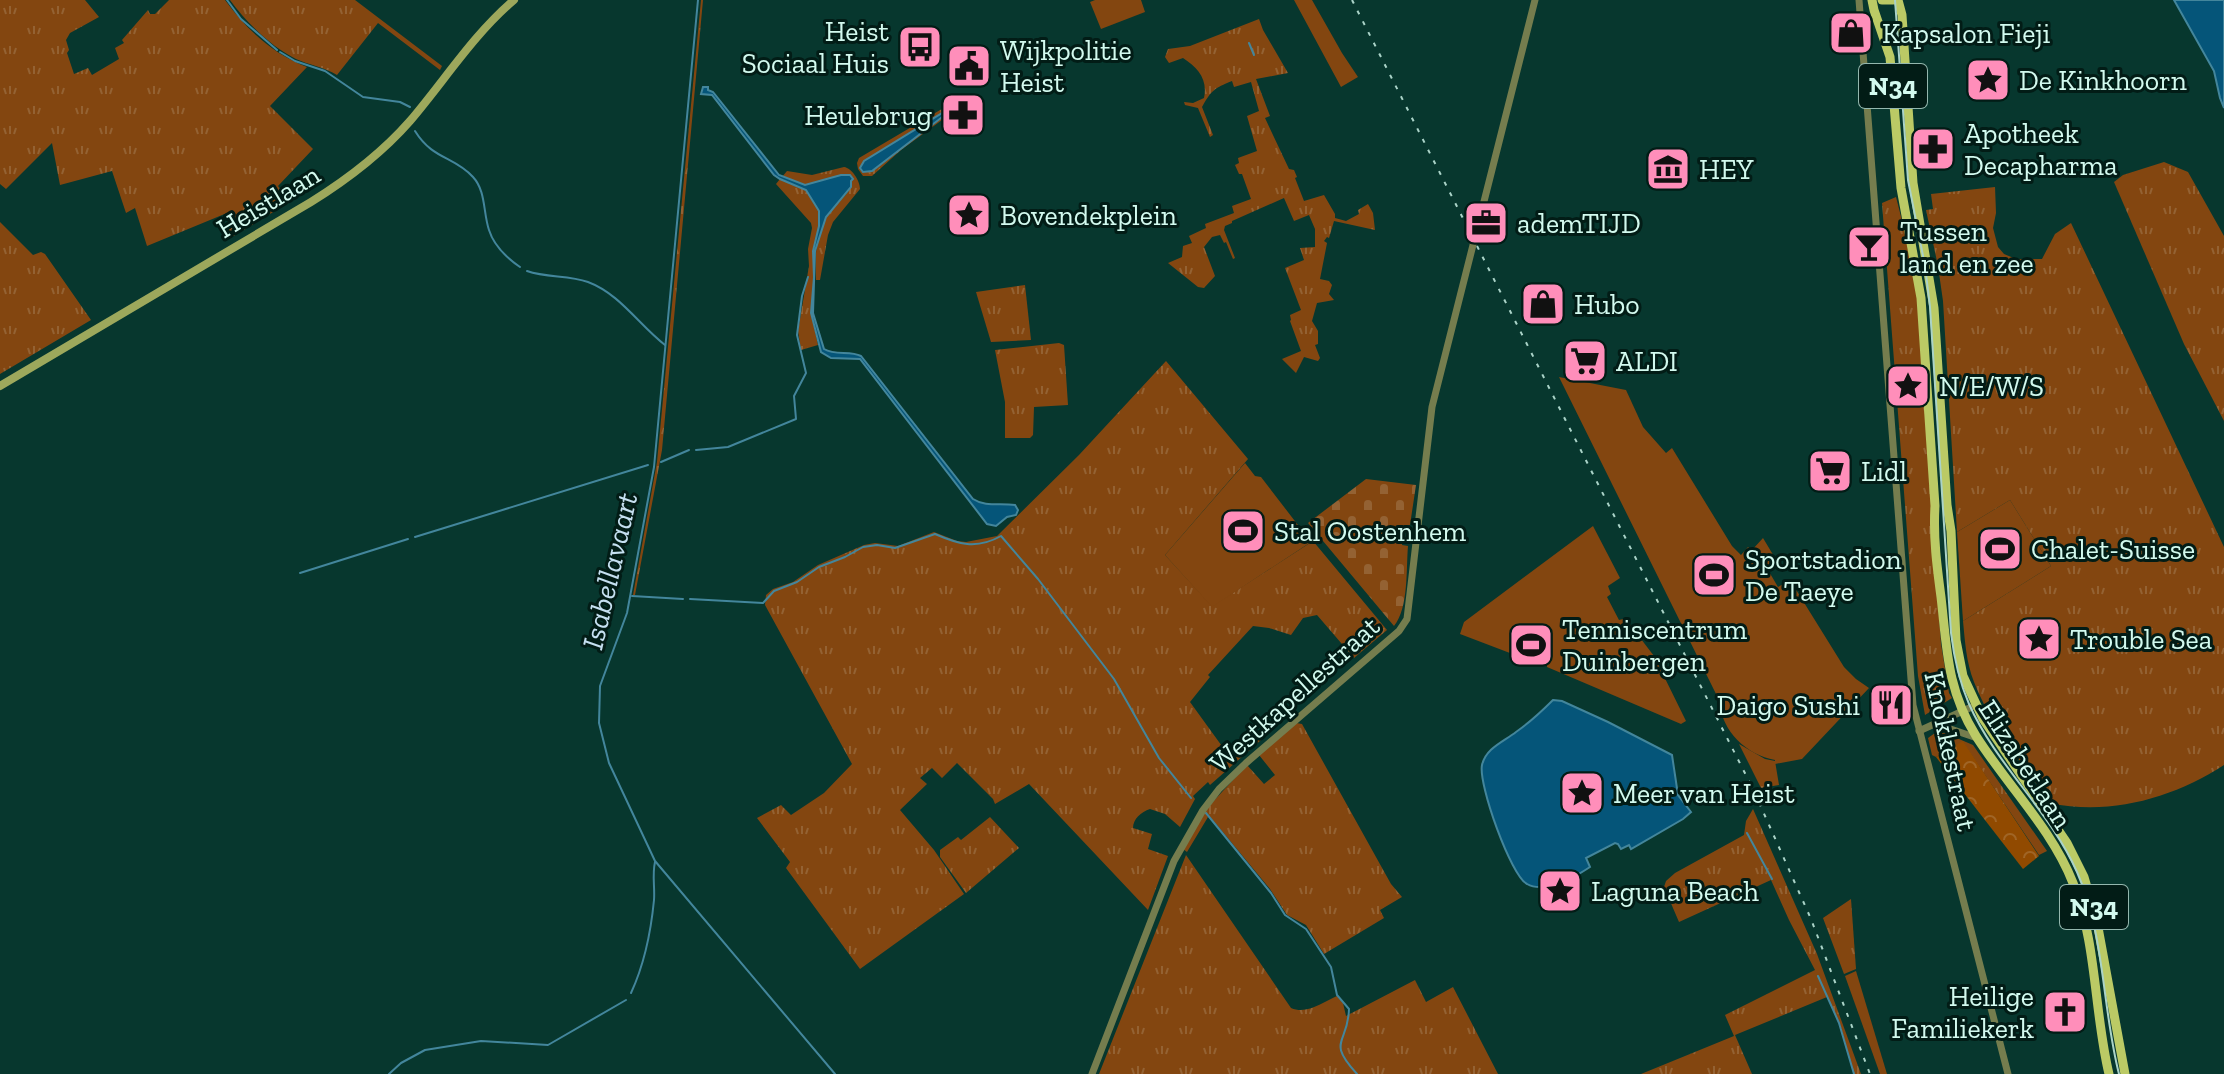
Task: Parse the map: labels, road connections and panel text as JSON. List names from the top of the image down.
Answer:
{
  "streets": {
    "main road": ["N34", "Heistlaan", "Elizabetlaan"],
    "street": ["Westkapellestraat", "Knokkestraat"]
  },
  "water": ["Isabellavaart"],
  "places": {
    "shop": ["Kapsalon Fieji", "Hubo"],
    "bus stop": ["Heist Sociaal Huis"],
    "public building": ["Wijkpolitie Heist"],
    "place": [
      "De Kinkhoorn",
      "Bovendekplein",
      "N/E/W/S",
      "Trouble Sea",
      "Meer van Heist",
      "Laguna Beach"
    ],
    "pharmacy": ["Heulebrug", "Apotheek Decapharma"],
    "museum": ["HEY"],
    "office": ["ademTIJD"],
    "bar": ["Tussen land en zee"],
    "supermarket": ["ALDI", "Lidl"],
    "sports": [
      "Stal Oostenhem",
      "Chalet-Suisse",
      "Sportstadion De Taeye",
      "Tenniscentrum Duinbergen"
    ],
    "restaurant": ["Daigo Sushi"],
    "church": ["Heilige Familiekerk"]
  }
}
